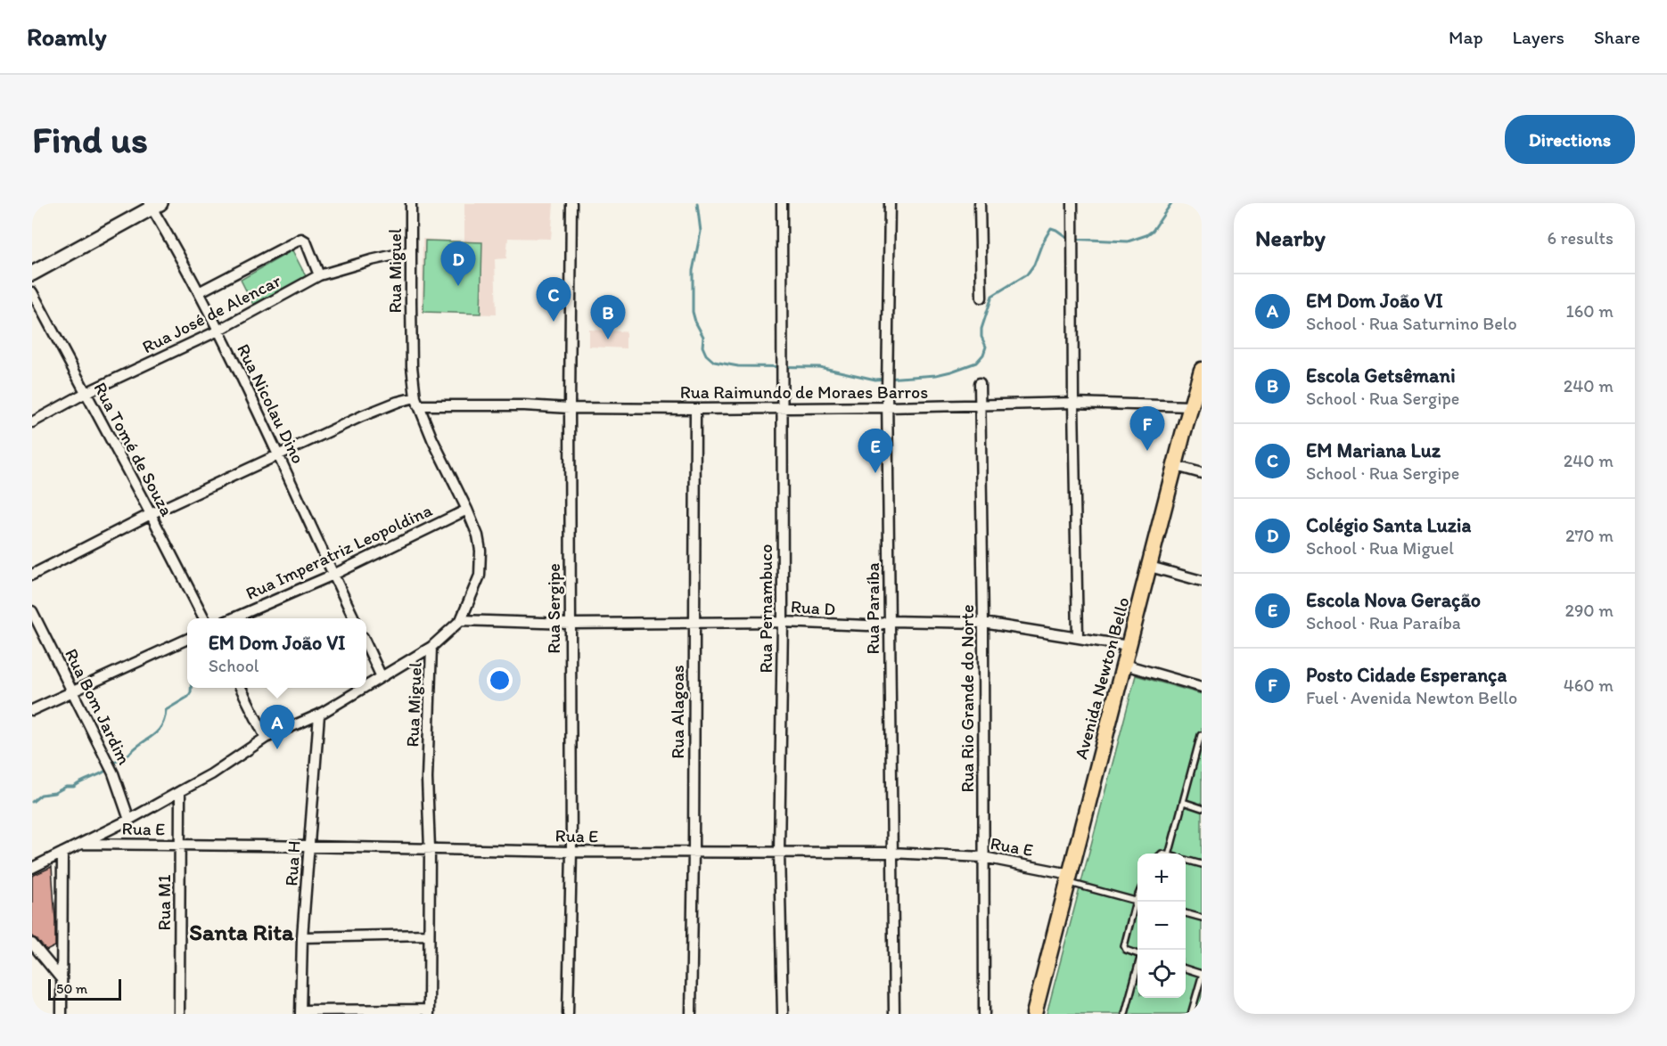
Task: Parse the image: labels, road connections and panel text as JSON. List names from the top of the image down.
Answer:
{
  "streets": {
    "main road": ["Avenida Newton Bello"],
    "street": [
      "Rua Miguel",
      "Rua José de Alencar",
      "Rua Raimundo de Moraes Barros",
      "Rua Nicolau Dino",
      "Rua Tomé de Souza",
      "Rua Imperatriz Leopoldina",
      "Rua D",
      "Rua Sergipe",
      "Rua Pernambuco",
      "Rua Paraíba",
      "Rua Rio Grande do Norte",
      "Rua Bom Jardim",
      "Rua Alagoas",
      "Rua E",
      "Rua H",
      "Rua M1"
    ]
  },
  "crossings": [
    ["Rua Miguel", "Rua José de Alencar"],
    ["Rua Miguel", "Rua Raimundo de Moraes Barros"],
    ["Rua Miguel", "Rua Imperatriz Leopoldina"],
    ["Rua Miguel", "Rua D"],
    ["Rua Miguel", "Rua E"],
    ["Rua José de Alencar", "Rua Nicolau Dino"],
    ["Rua José de Alencar", "Rua Tomé de Souza"],
    ["Rua Raimundo de Moraes Barros", "Rua Nicolau Dino"],
    ["Rua Raimundo de Moraes Barros", "Rua Tomé de Souza"],
    ["Rua Raimundo de Moraes Barros", "Rua Sergipe"],
    ["Rua Raimundo de Moraes Barros", "Rua Pernambuco"],
    ["Rua Raimundo de Moraes Barros", "Rua Paraíba"],
    ["Rua Raimundo de Moraes Barros", "Avenida Newton Bello"],
    ["Rua Raimundo de Moraes Barros", "Rua Rio Grande do Norte"],
    ["Rua Raimundo de Moraes Barros", "Rua Alagoas"],
    ["Rua Nicolau Dino", "Rua Imperatriz Leopoldina"],
    ["Rua D", "Rua Sergipe"],
    ["Rua D", "Rua Pernambuco"],
    ["Rua D", "Rua Paraíba"],
    ["Rua D", "Avenida Newton Bello"],
    ["Rua D", "Rua Rio Grande do Norte"],
    ["Rua D", "Rua Alagoas"],
    ["Rua Sergipe", "Rua E"],
    ["Rua Pernambuco", "Rua E"],
    ["Rua Paraíba", "Rua E"],
    ["Avenida Newton Bello", "Rua E"],
    ["Rua Rio Grande do Norte", "Rua E"],
    ["Rua Alagoas", "Rua E"],
    ["Rua E", "Rua H"],
    ["Rua E", "Rua M1"]
  ],
  "districts": ["Santa Rita"],
  "scale_bar": "50 m",
  "page": {
    "header": "Roamly",
    "nav": ["Map", "Layers", "Share"],
    "buttons": "Directions",
    "title": "Find us",
    "heading": ["Nearby", "6 results"],
    "pins": [
      "D",
      "C",
      "B",
      "F",
      "E",
      "A"
    ],
    "list": [
      {
        "mark": "A",
        "name": "EM Dom João VI",
        "note": "School · Rua Saturnino Belo",
        "value": "160 m"
      },
      {
        "mark": "B",
        "name": "Escola Getsêmani",
        "note": "School · Rua Sergipe",
        "value": "240 m"
      },
      {
        "mark": "C",
        "name": "EM Mariana Luz",
        "note": "School · Rua Sergipe",
        "value": "240 m"
      },
      {
        "mark": "D",
        "name": "Colégio Santa Luzia",
        "note": "School · Rua Miguel",
        "value": "270 m"
      },
      {
        "mark": "E",
        "name": "Escola Nova Geração",
        "note": "School · Rua Paraíba",
        "value": "290 m"
      },
      {
        "mark": "F",
        "name": "Posto Cidade Esperança",
        "note": "Fuel · Avenida Newton Bello",
        "value": "460 m"
      }
    ],
    "popup": ["EM Dom João VI", "School"],
    "map_buttons": ["+", "−"],
    "scale": "50 m"
  }
}
